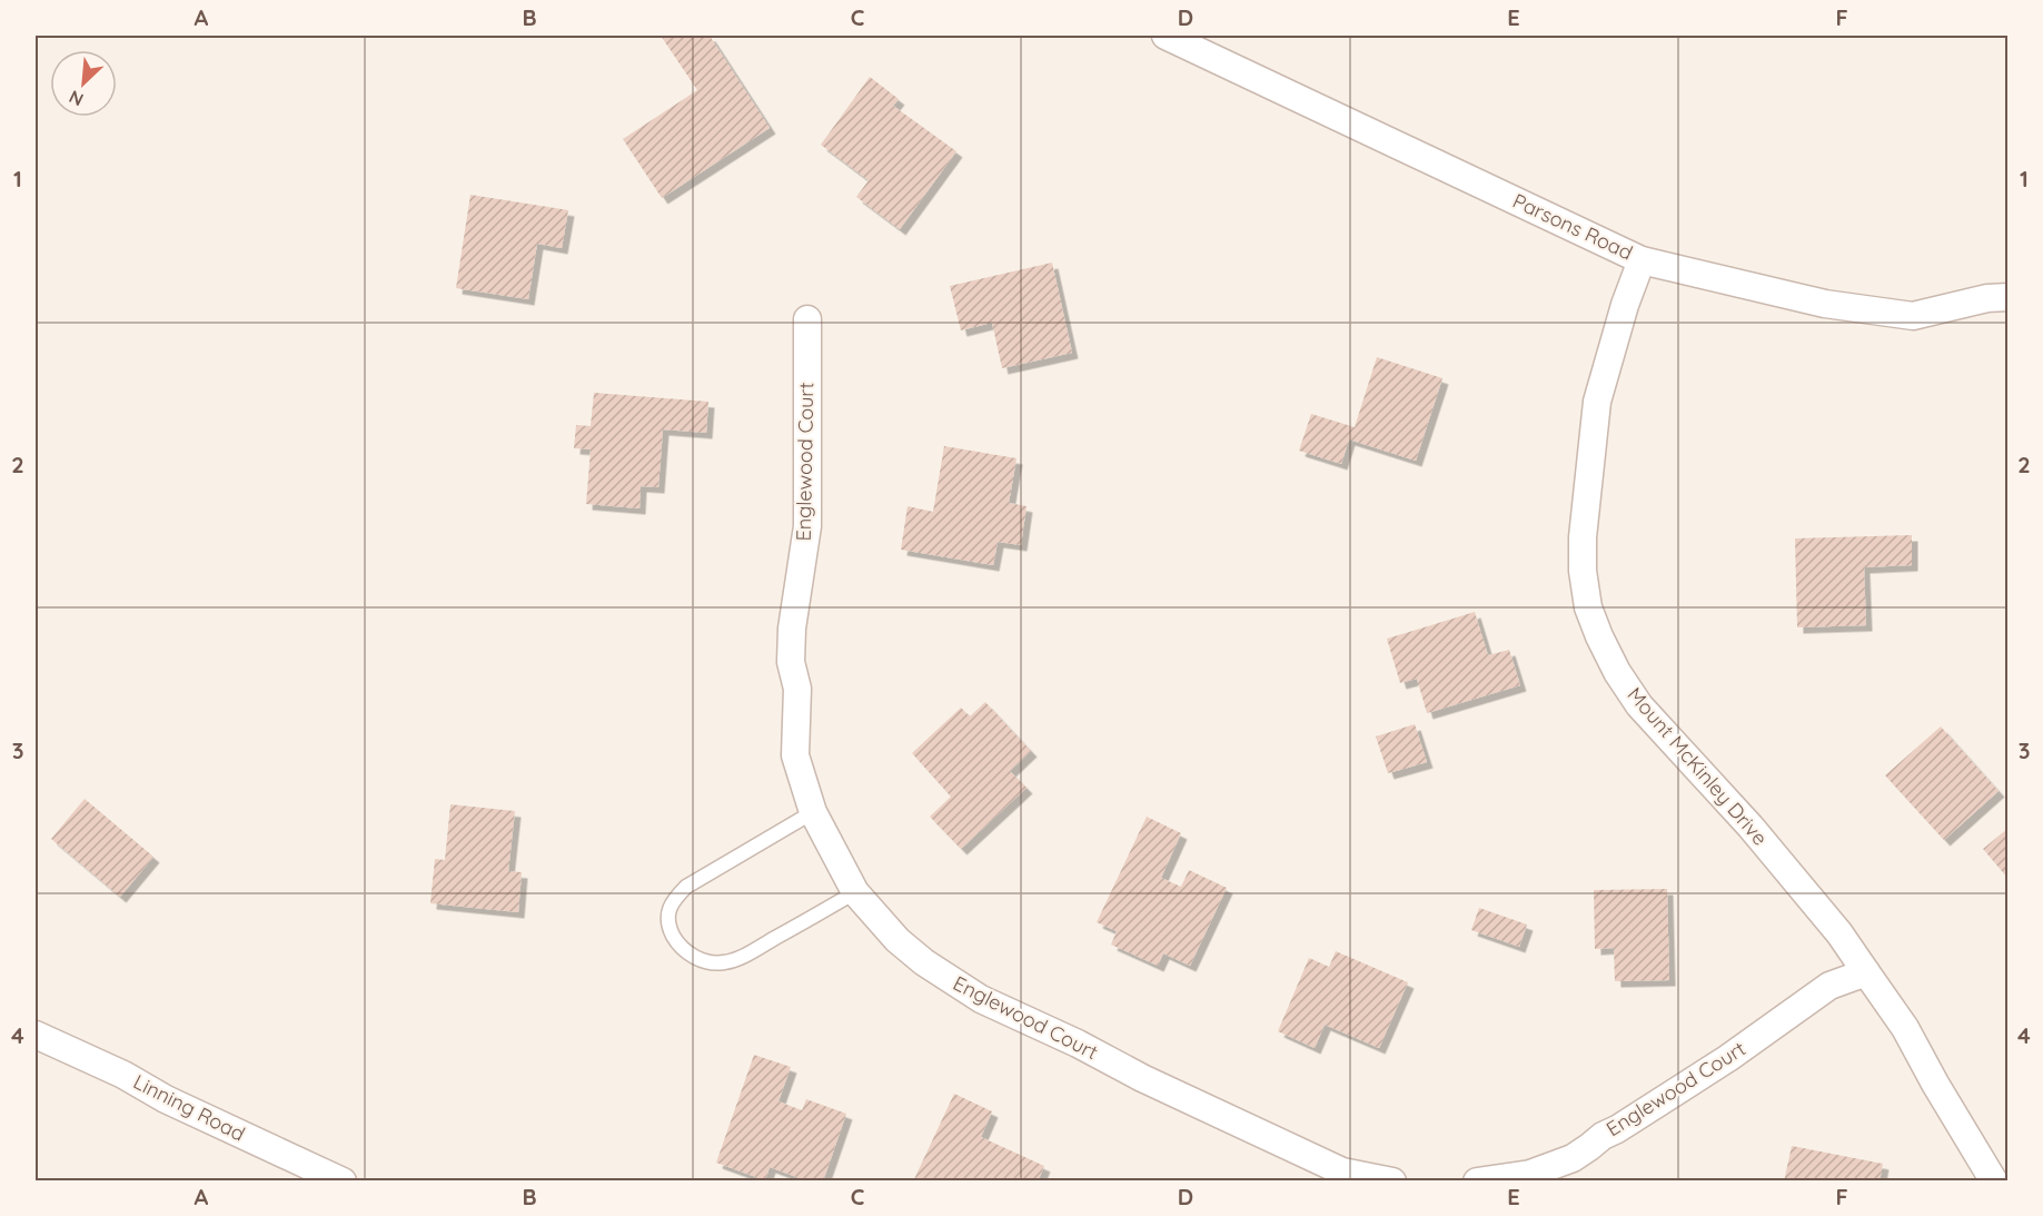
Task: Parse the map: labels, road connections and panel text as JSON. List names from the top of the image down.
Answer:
{
  "streets": {
    "street": [
      "Parsons Road",
      "Englewood Court",
      "Mount McKinley Drive",
      "Linning Road"
    ]
  },
  "crossings": [
    ["Parsons Road", "Mount McKinley Drive"],
    ["Englewood Court", "Mount McKinley Drive"]
  ],
  "north": "bottom left",
  "grid": {
    "columns": [
      "A",
      "B",
      "C",
      "D",
      "E",
      "F"
    ],
    "rows": [
      "1",
      "2",
      "3",
      "4"
    ]
  }
}
